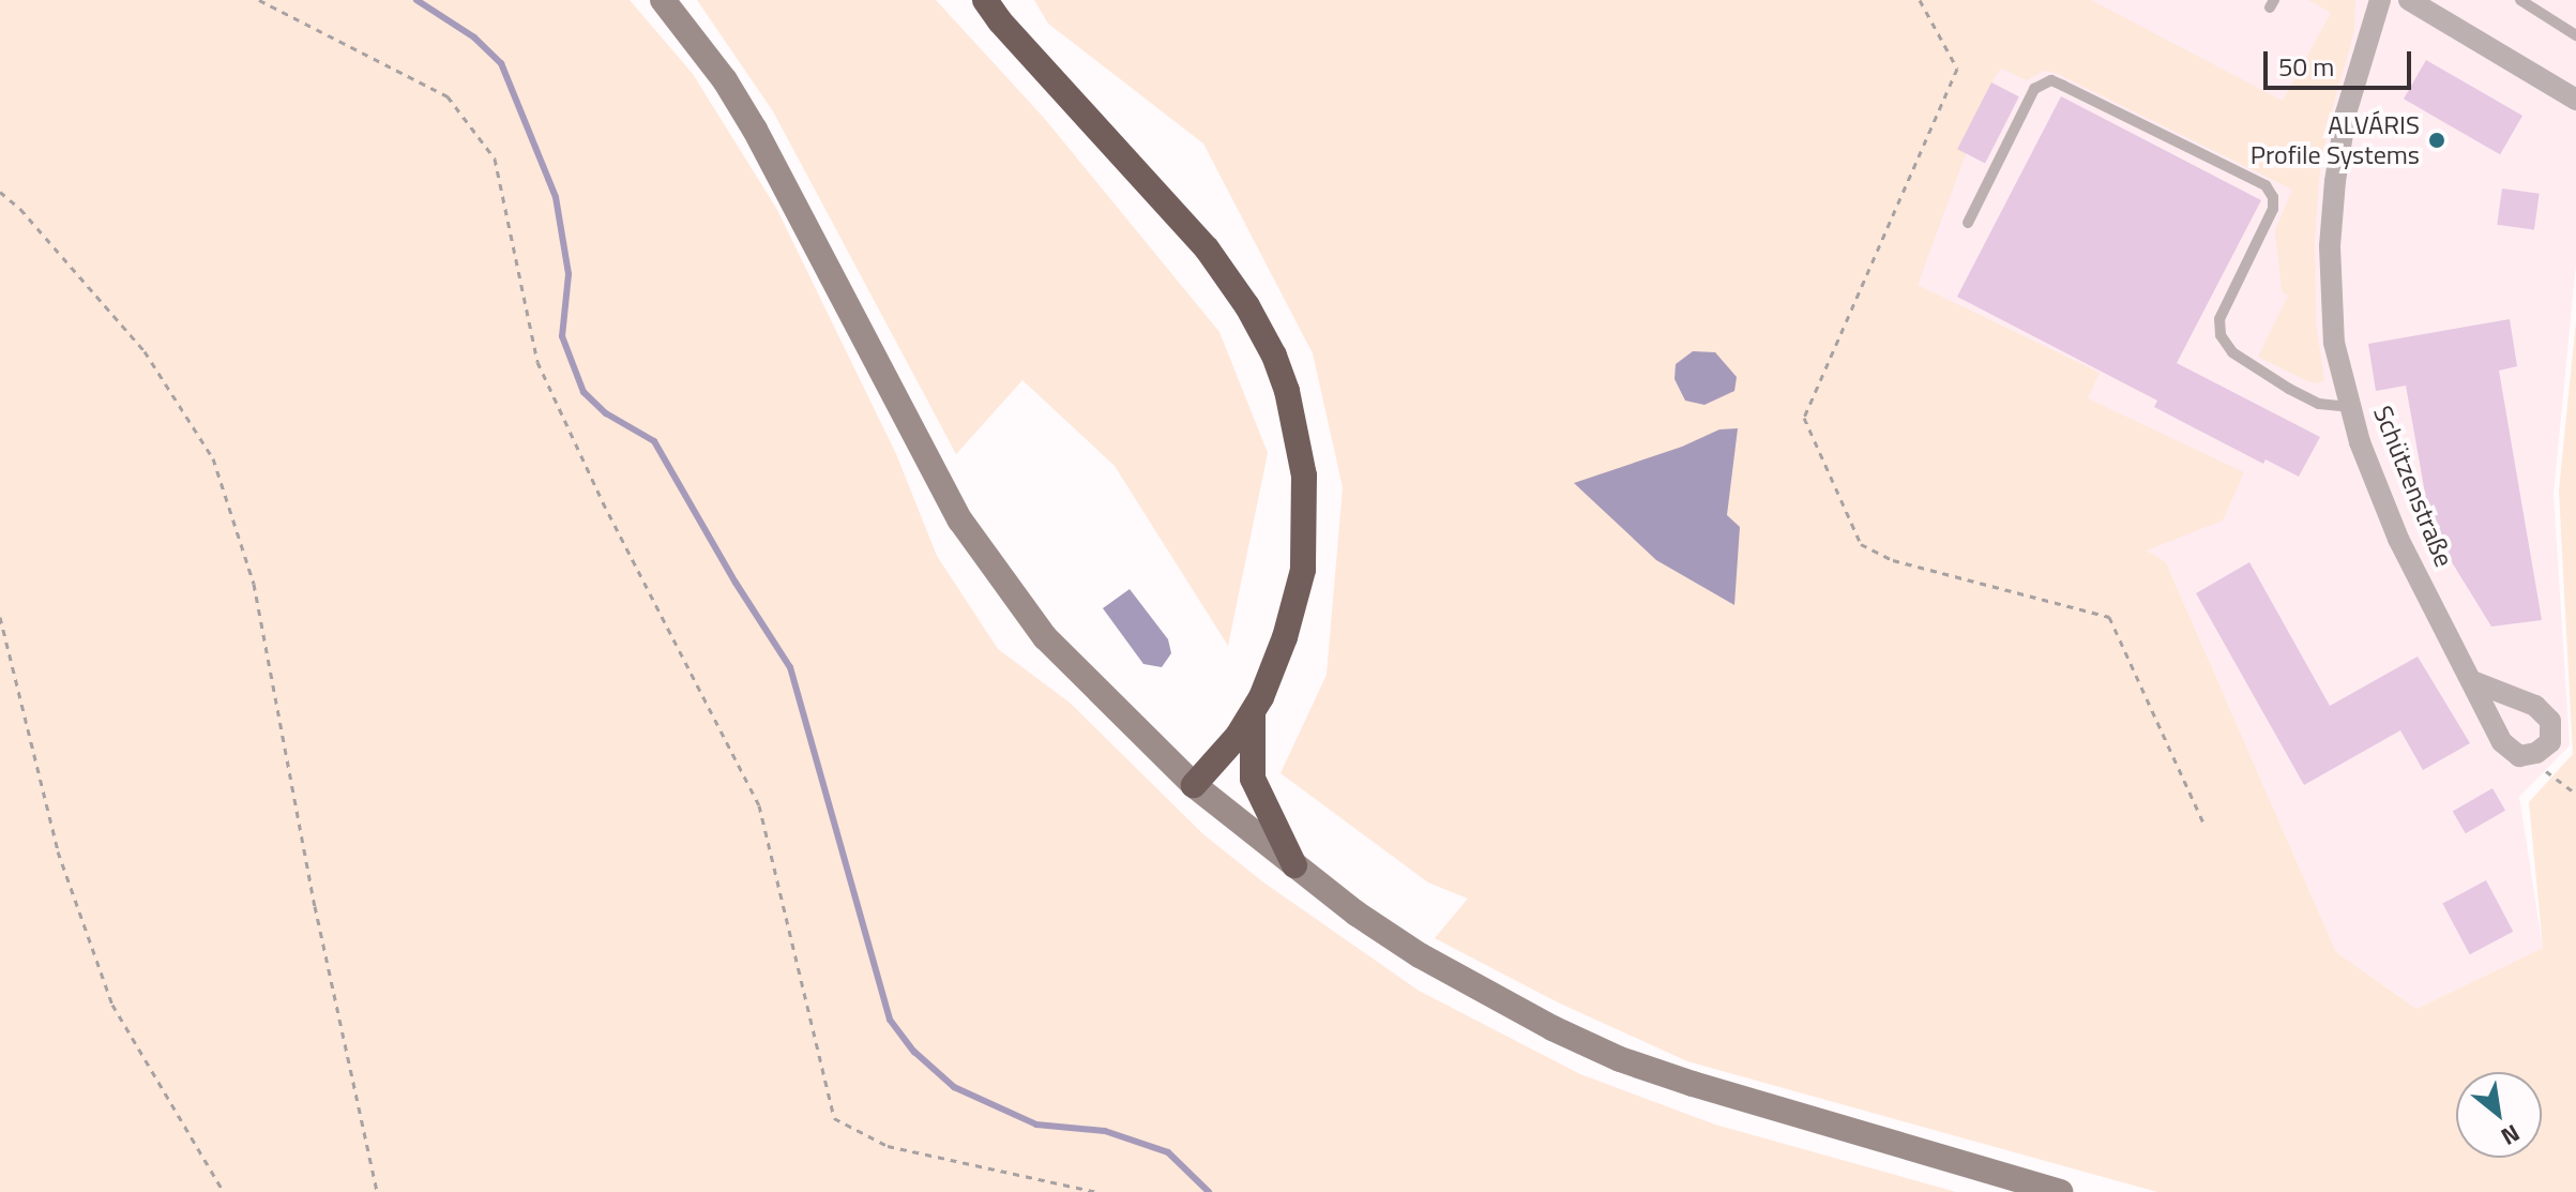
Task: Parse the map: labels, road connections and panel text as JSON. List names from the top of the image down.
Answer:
{
  "streets": {
    "street": ["Schützenstraße"]
  },
  "places": ["ALVÁRIS Profile Systems"],
  "scale_bar": "50 m",
  "north": "bottom right"
}
